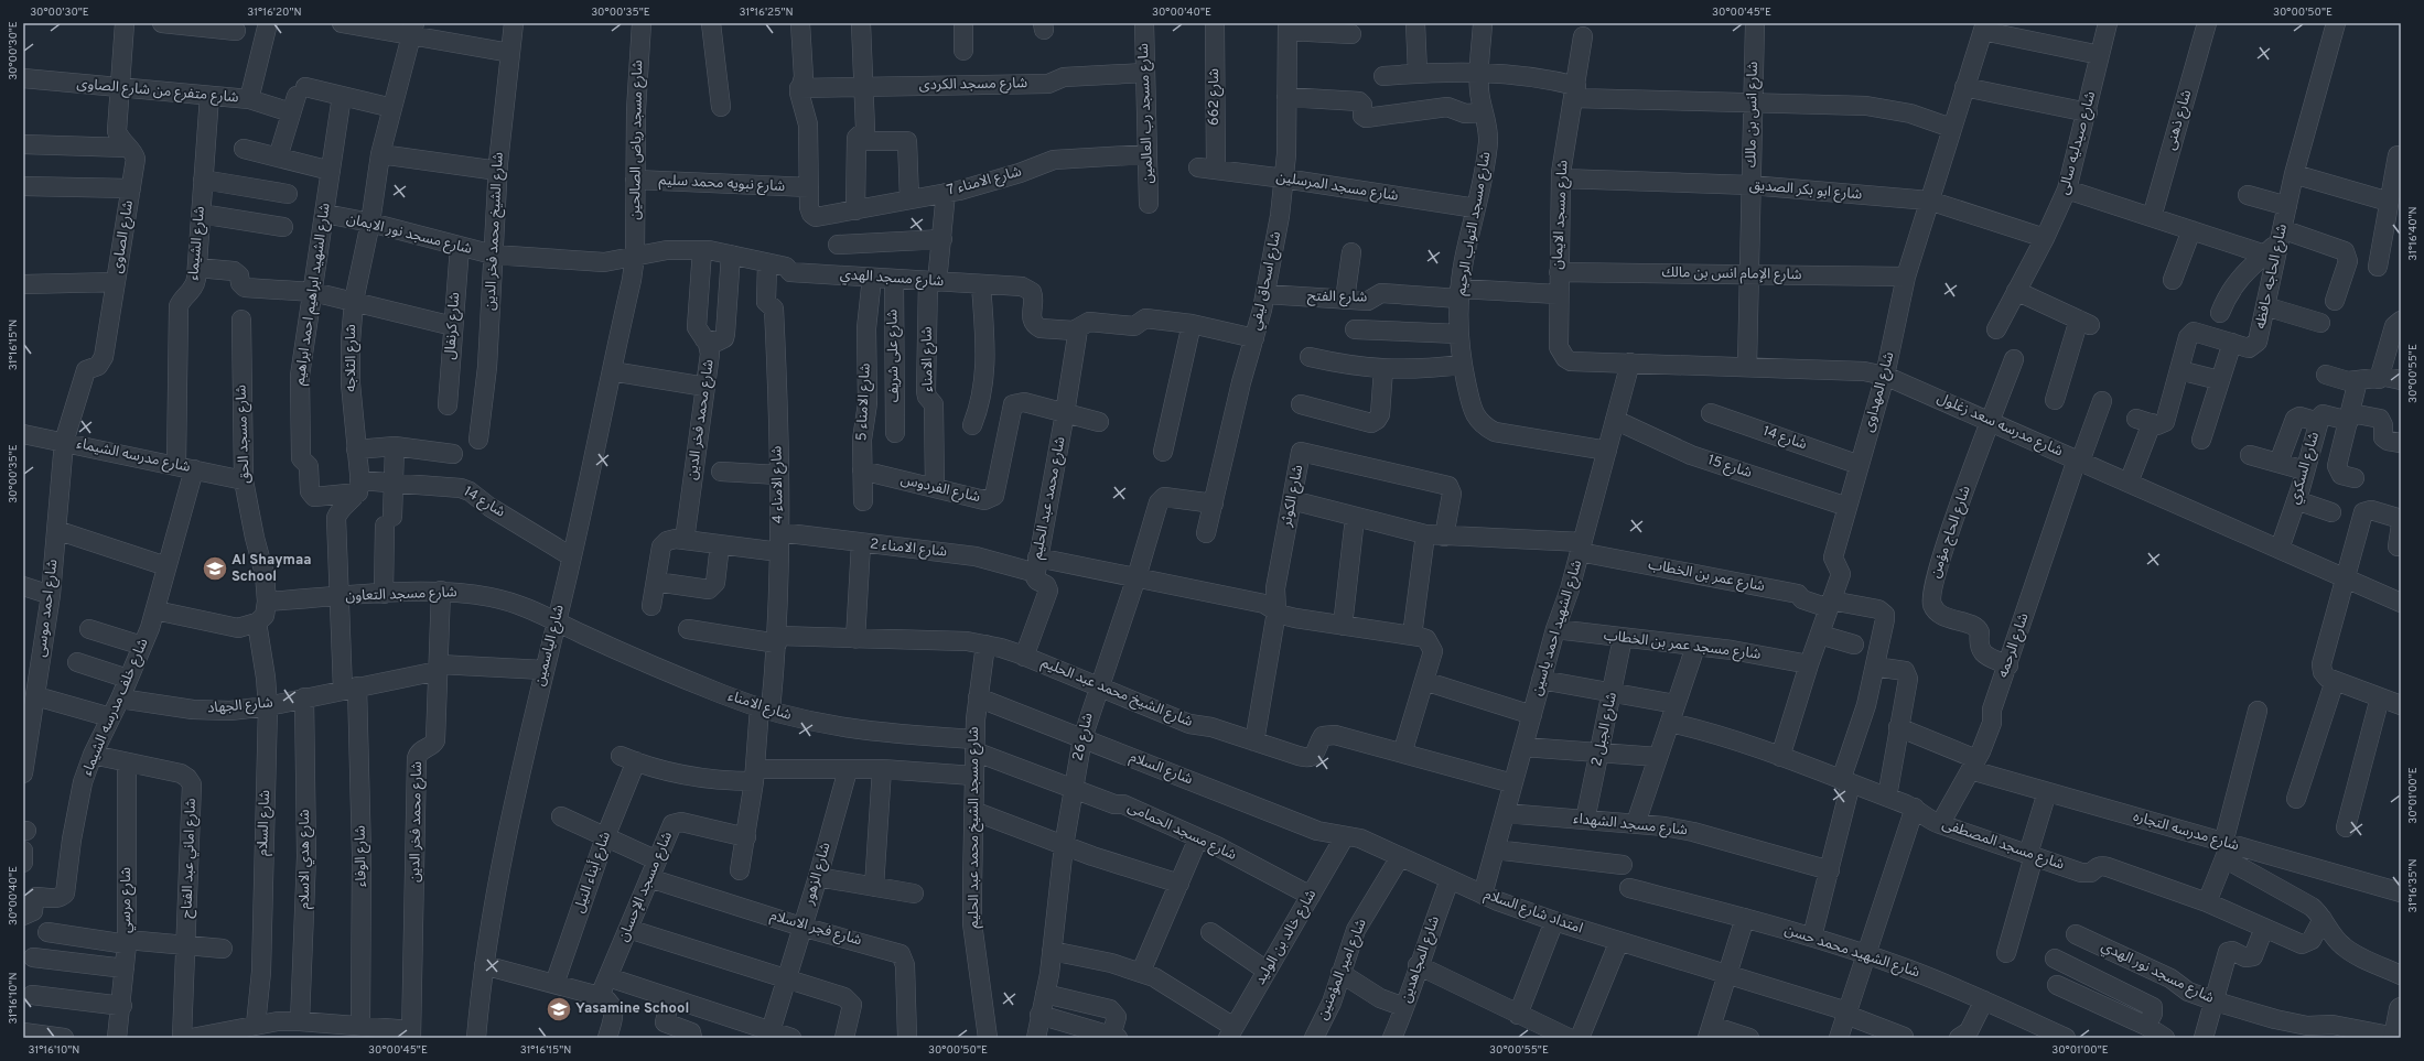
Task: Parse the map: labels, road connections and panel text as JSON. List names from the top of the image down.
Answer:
{
  "streets": {
    "street": [
      "شارع مسجد الكردى",
      "شارع متفرع من شارع الصاوى",
      "شارع 662",
      "شارع مسجد رب العالمين",
      "شارع انس بن مالك",
      "شارع ذهنى",
      "شارع مسجد رياض الصالحين",
      "شارع صيدليه سالى",
      "شارع الامناء 7",
      "شارع نبويه محمد سليم",
      "شارع مسجد المرسلين",
      "شارع ابو بكر الصديق",
      "شارع مسجد الايمان",
      "شارع مسجد التواب الرحيم",
      "شارع الشيخ محمد فخر الدين",
      "شارع مسجد نور الايمان",
      "شارع الصاوى",
      "شارع الشيماء",
      "شارع الإمام انس بن مالك",
      "شارع الحاجه حافظه",
      "شارع مسجد الهدي",
      "شارع اسحاق ليفي",
      "شارع الشهيد ابراهيم احمد ابراهيم",
      "شارع الفتح",
      "شارع كرنفال",
      "شارع على شريف",
      "شارع الثلاجه",
      "شارع الامناء",
      "شارع المهداوى",
      "شارع الامناء 5",
      "شارع محمد فخر الدين",
      "شارع مدرسه سعد زغلول",
      "شارع مسجد الحق",
      "شارع 14",
      "شارع مدرسه الشيماء",
      "شارع 15",
      "شارع السكري",
      "شارع الامناء 4",
      "شارع الفردوس",
      "شارع الكوثر",
      "شارع محمد عبد الحليم",
      "شارع الحاج مؤمن",
      "شارع الامناء 2",
      "شارع عمر بن الخطاب",
      "شارع مسجد التعاون",
      "شارع احمد موسى",
      "شارع الشهيد احمد ياسين",
      "شارع الياسمين",
      "شارع مسجد عمر بن الخطاب",
      "شارع الرحمه",
      "شارع الشيخ محمد عبد الحليم",
      "شارع الجهاد",
      "شارع خلف مدرسه الشيماء",
      "شارع الجبل 2",
      "شارع 26",
      "شارع السلام",
      "شارع مسجد الشهداء",
      "شارع مسجد الشيخ محمد عبد الحليم",
      "شارع مسجد الحمامى",
      "شارع مدرسه التجاره",
      "شارع مسجد المصطفى",
      "شارع الوفاء",
      "شارع اماني عبد الفتاح",
      "شارع هدي الاسلام",
      "شارع أبناء النيل",
      "شارع الزهور",
      "شارع مسجد الإحسان",
      "شارع مرسي",
      "امتداد شارع السلام",
      "شارع فجر الاسلام",
      "شارع خالد بن الوليد",
      "شارع الشهيد محمد حسن",
      "شارع المجاهدين",
      "شارع امير المؤمنين",
      "شارع مسجد نور الهدي"
    ]
  },
  "crossings": [
    ["شارع مسجد الكردى", "شارع مسجد رب العالمين"],
    ["شارع متفرع من شارع الصاوى", "شارع الصاوى"],
    ["شارع متفرع من شارع الصاوى", "شارع الشيماء"],
    ["شارع متفرع من شارع الصاوى", "شارع الشهيد ابراهيم احمد ابراهيم"],
    ["شارع متفرع من شارع الصاوى", "شارع الثلاجه"],
    ["شارع 662", "شارع مسجد المرسلين"],
    ["شارع مسجد رب العالمين", "شارع الامناء 7"],
    ["شارع انس بن مالك", "شارع ابو بكر الصديق"],
    ["شارع انس بن مالك", "شارع الإمام انس بن مالك"],
    ["شارع انس بن مالك", "شارع مدرسه سعد زغلول"],
    ["شارع مسجد رياض الصالحين", "شارع نبويه محمد سليم"],
    ["شارع مسجد رياض الصالحين", "شارع مسجد الهدي"],
    ["شارع مسجد رياض الصالحين", "شارع الياسمين"],
    ["شارع صيدليه سالى", "شارع ابو بكر الصديق"],
    ["شارع الامناء 7", "شارع نبويه محمد سليم"],
    ["شارع الامناء 7", "شارع الامناء"],
    ["شارع مسجد المرسلين", "شارع مسجد التواب الرحيم"],
    ["شارع مسجد المرسلين", "شارع اسحاق ليفي"],
    ["شارع ابو بكر الصديق", "شارع مسجد الايمان"],
    ["شارع ابو بكر الصديق", "شارع المهداوى"],
    ["شارع مسجد الايمان", "شارع الإمام انس بن مالك"],
    ["شارع مسجد الايمان", "شارع الفتح"],
    ["شارع مسجد الايمان", "شارع مدرسه سعد زغلول"],
    ["شارع مسجد التواب الرحيم", "شارع الفتح"],
    ["شارع مسجد التواب الرحيم", "شارع الشهيد احمد ياسين"],
    ["شارع الشيخ محمد فخر الدين", "شارع مسجد نور الايمان"],
    ["شارع الشيخ محمد فخر الدين", "شارع مسجد الهدي"],
    ["شارع مسجد نور الايمان", "شارع مسجد الهدي"],
    ["شارع مسجد نور الايمان", "شارع الشهيد ابراهيم احمد ابراهيم"],
    ["شارع مسجد نور الايمان", "شارع كرنفال"],
    ["شارع مسجد نور الايمان", "شارع الثلاجه"],
    ["شارع الصاوى", "شارع مدرسه الشيماء"],
    ["شارع الصاوى", "شارع احمد موسى"],
    ["شارع الشيماء", "شارع مدرسه الشيماء"],
    ["شارع الشيماء", "شارع خلف مدرسه الشيماء"],
    ["شارع الإمام انس بن مالك", "شارع المهداوى"],
    ["شارع الحاجه حافظه", "شارع مدرسه سعد زغلول"],
    ["شارع مسجد الهدي", "شارع اسحاق ليفي"],
    ["شارع مسجد الهدي", "شارع على شريف"],
    ["شارع مسجد الهدي", "شارع الامناء"],
    ["شارع مسجد الهدي", "شارع الامناء 5"],
    ["شارع مسجد الهدي", "شارع محمد فخر الدين"],
    ["شارع مسجد الهدي", "شارع الامناء 4"],
    ["شارع مسجد الهدي", "شارع محمد عبد الحليم"],
    ["شارع مسجد الهدي", "شارع الياسمين"],
    ["شارع اسحاق ليفي", "شارع الفتح"],
    ["شارع اسحاق ليفي", "شارع 26"],
    ["شارع الشهيد ابراهيم احمد ابراهيم", "شارع الثلاجه"],
    ["شارع الشهيد ابراهيم احمد ابراهيم", "شارع 14"],
    ["شارع الثلاجه", "شارع 14"],
    ["شارع الامناء", "شارع الامناء 4"],
    ["شارع الامناء", "شارع الفردوس"],
    ["شارع الامناء", "شارع مسجد التعاون"],
    ["شارع الامناء", "شارع الياسمين"],
    ["شارع الامناء", "شارع مسجد الشيخ محمد عبد الحليم"],
    ["شارع الامناء", "شارع مسجد الحمامى"],
    ["شارع المهداوى", "شارع مدرسه سعد زغلول"],
    ["شارع المهداوى", "شارع 14"],
    ["شارع المهداوى", "شارع 15"],
    ["شارع المهداوى", "شارع عمر بن الخطاب"],
    ["شارع المهداوى", "شارع مسجد عمر بن الخطاب"],
    ["شارع المهداوى", "شارع مسجد المصطفى"],
    ["شارع الامناء 5", "شارع الفردوس"],
    ["شارع محمد فخر الدين", "شارع مسجد التعاون"],
    ["شارع محمد فخر الدين", "شارع الجهاد"],
    ["شارع مدرسه سعد زغلول", "شارع السكري"],
    ["شارع مدرسه سعد زغلول", "شارع الحاج مؤمن"],
    ["شارع مدرسه سعد زغلول", "شارع الشهيد احمد ياسين"],
    ["شارع مدرسه سعد زغلول", "شارع الرحمه"],
    ["شارع مسجد الحق", "شارع مدرسه الشيماء"],
    ["شارع مسجد الحق", "شارع مسجد التعاون"],
    ["شارع مسجد الحق", "شارع السلام"],
    ["شارع 14", "شارع الياسمين"],
    ["شارع مدرسه الشيماء", "شارع احمد موسى"],
    ["شارع مدرسه الشيماء", "شارع خلف مدرسه الشيماء"],
    ["شارع 15", "شارع الشهيد احمد ياسين"],
    ["شارع الامناء 4", "شارع الامناء 2"],
    ["شارع الامناء 4", "شارع الشيخ محمد عبد الحليم"],
    ["شارع الامناء 4", "شارع أبناء النيل"],
    ["شارع الامناء 4", "شارع مسجد الإحسان"],
    ["شارع الفردوس", "شارع محمد عبد الحليم"],
    ["شارع الكوثر", "شارع الامناء 2"],
    ["شارع الكوثر", "شارع عمر بن الخطاب"],
    ["شارع الكوثر", "شارع الشيخ محمد عبد الحليم"],
    ["شارع محمد عبد الحليم", "شارع الامناء 2"],
    ["شارع محمد عبد الحليم", "شارع الشيخ محمد عبد الحليم"],
    ["شارع الحاج مؤمن", "شارع الرحمه"],
    ["شارع الامناء 2", "شارع 26"],
    ["شارع عمر بن الخطاب", "شارع الشهيد احمد ياسين"],
    ["شارع مسجد التعاون", "شارع الياسمين"],
    ["شارع الشهيد احمد ياسين", "شارع مسجد عمر بن الخطاب"],
    ["شارع الشهيد احمد ياسين", "شارع الشيخ محمد عبد الحليم"],
    ["شارع الشهيد احمد ياسين", "شارع مسجد الشهداء"],
    ["شارع الشهيد احمد ياسين", "امتداد شارع السلام"],
    ["شارع الياسمين", "شارع الجهاد"],
    ["شارع مسجد عمر بن الخطاب", "شارع الجبل 2"],
    ["شارع الرحمه", "شارع مدرسه التجاره"],
    ["شارع الرحمه", "شارع مسجد المصطفى"],
    ["شارع الشيخ محمد عبد الحليم", "شارع 26"],
    ["شارع الشيخ محمد عبد الحليم", "شارع مسجد الشيخ محمد عبد الحليم"],
    ["شارع الجهاد", "شارع خلف مدرسه الشيماء"],
    ["شارع الجهاد", "شارع السلام"],
    ["شارع الجهاد", "شارع الوفاء"],
    ["شارع الجهاد", "شارع هدي الاسلام"],
    ["شارع خلف مدرسه الشيماء", "شارع اماني عبد الفتاح"],
    ["شارع الجبل 2", "شارع مسجد الشهداء"],
    ["شارع 26", "شارع السلام"],
    ["شارع 26", "شارع مسجد الحمامى"],
    ["شارع السلام", "شارع مسجد الشيخ محمد عبد الحليم"],
    ["شارع السلام", "امتداد شارع السلام"],
    ["شارع السلام", "شارع خالد بن الوليد"],
    ["شارع مسجد الشيخ محمد عبد الحليم", "شارع مسجد الحمامى"],
    ["شارع مسجد الحمامى", "شارع خالد بن الوليد"],
    ["شارع اماني عبد الفتاح", "شارع مرسي"],
    ["شارع الزهور", "شارع فجر الاسلام"],
    ["شارع مسجد الإحسان", "شارع فجر الاسلام"],
    ["امتداد شارع السلام", "شارع خالد بن الوليد"],
    ["امتداد شارع السلام", "شارع المجاهدين"],
    ["امتداد شارع السلام", "شارع امير المؤمنين"]
  ],
  "places": {
    "school or university": ["Al Shaymaa School", "Yasamine School"]
  },
  "coordinates": [
    "30°00'30\"E",
    "31°16'20\"N",
    "30°00'35\"E",
    "31°16'25\"N",
    "30°00'40\"E",
    "30°00'45\"E",
    "30°00'50\"E",
    "31°16'40\"N",
    "31°16'15\"N",
    "30°00'55\"E",
    "30°01'00\"E",
    "31°16'35\"N",
    "31°16'10\"N"
  ]
}
